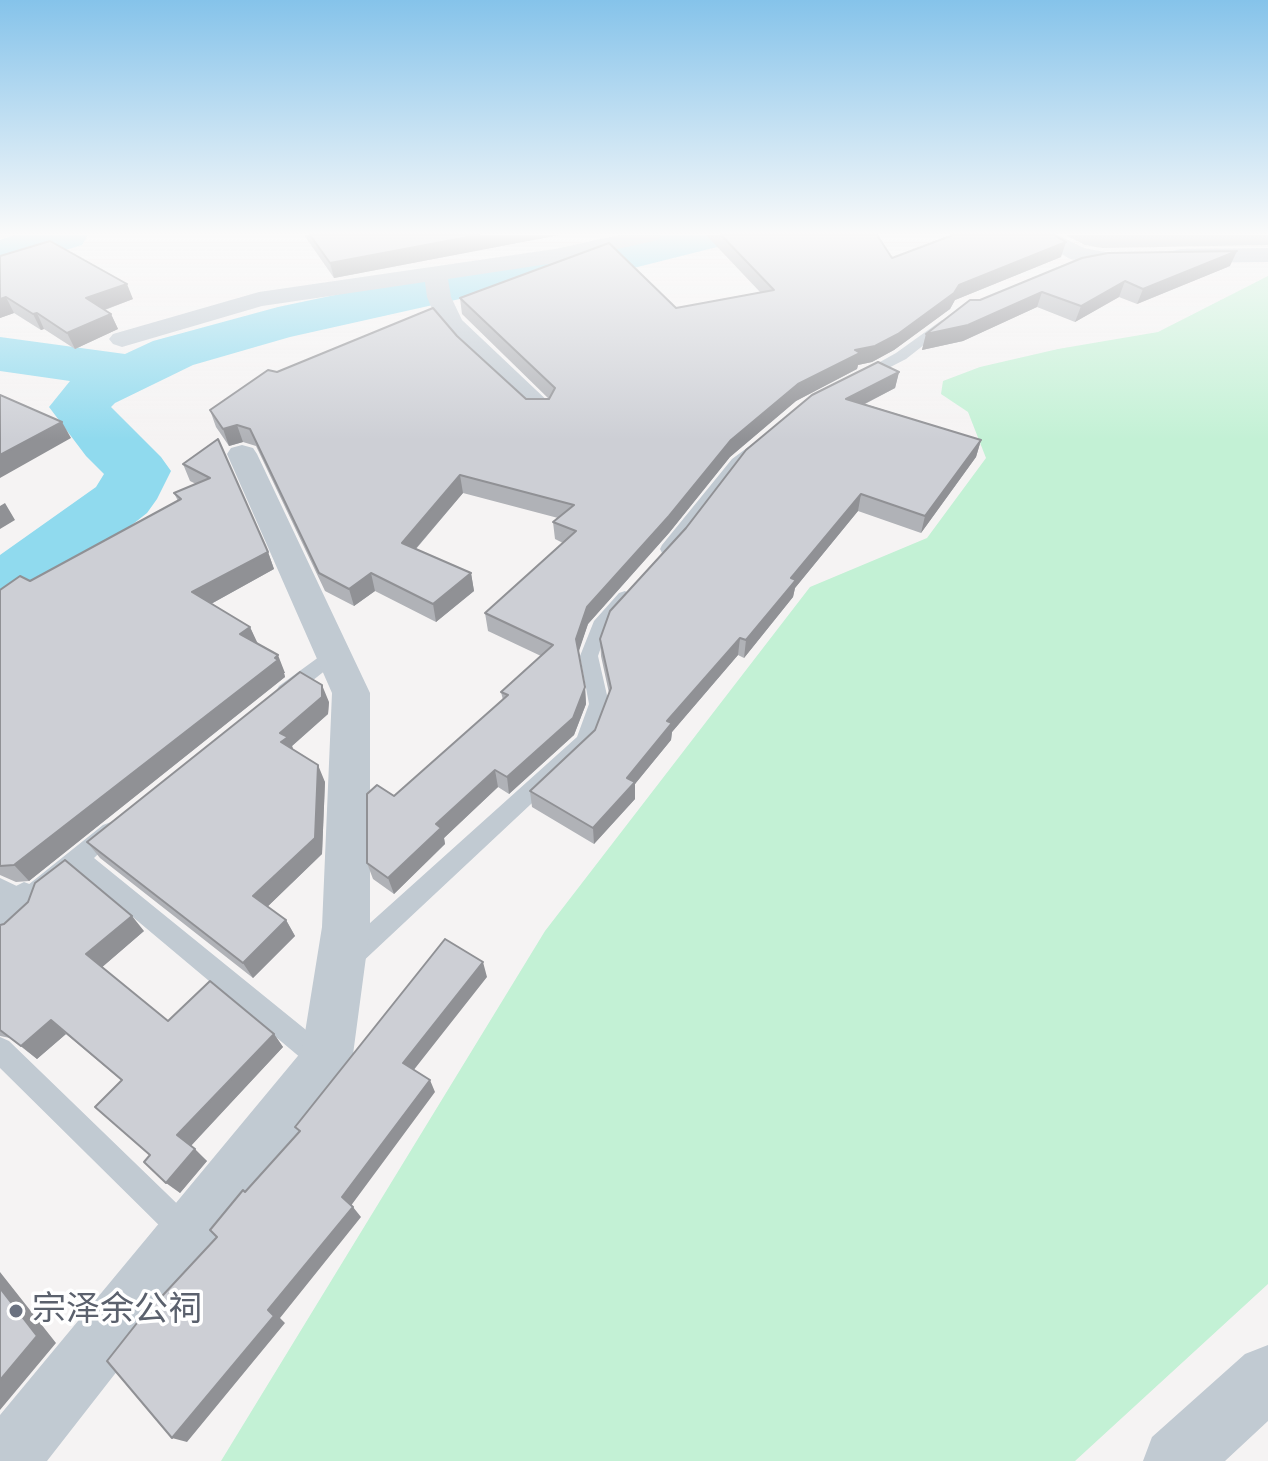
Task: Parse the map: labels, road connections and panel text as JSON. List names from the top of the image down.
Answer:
{
  "places": ["宗泽余公祠"]
}
